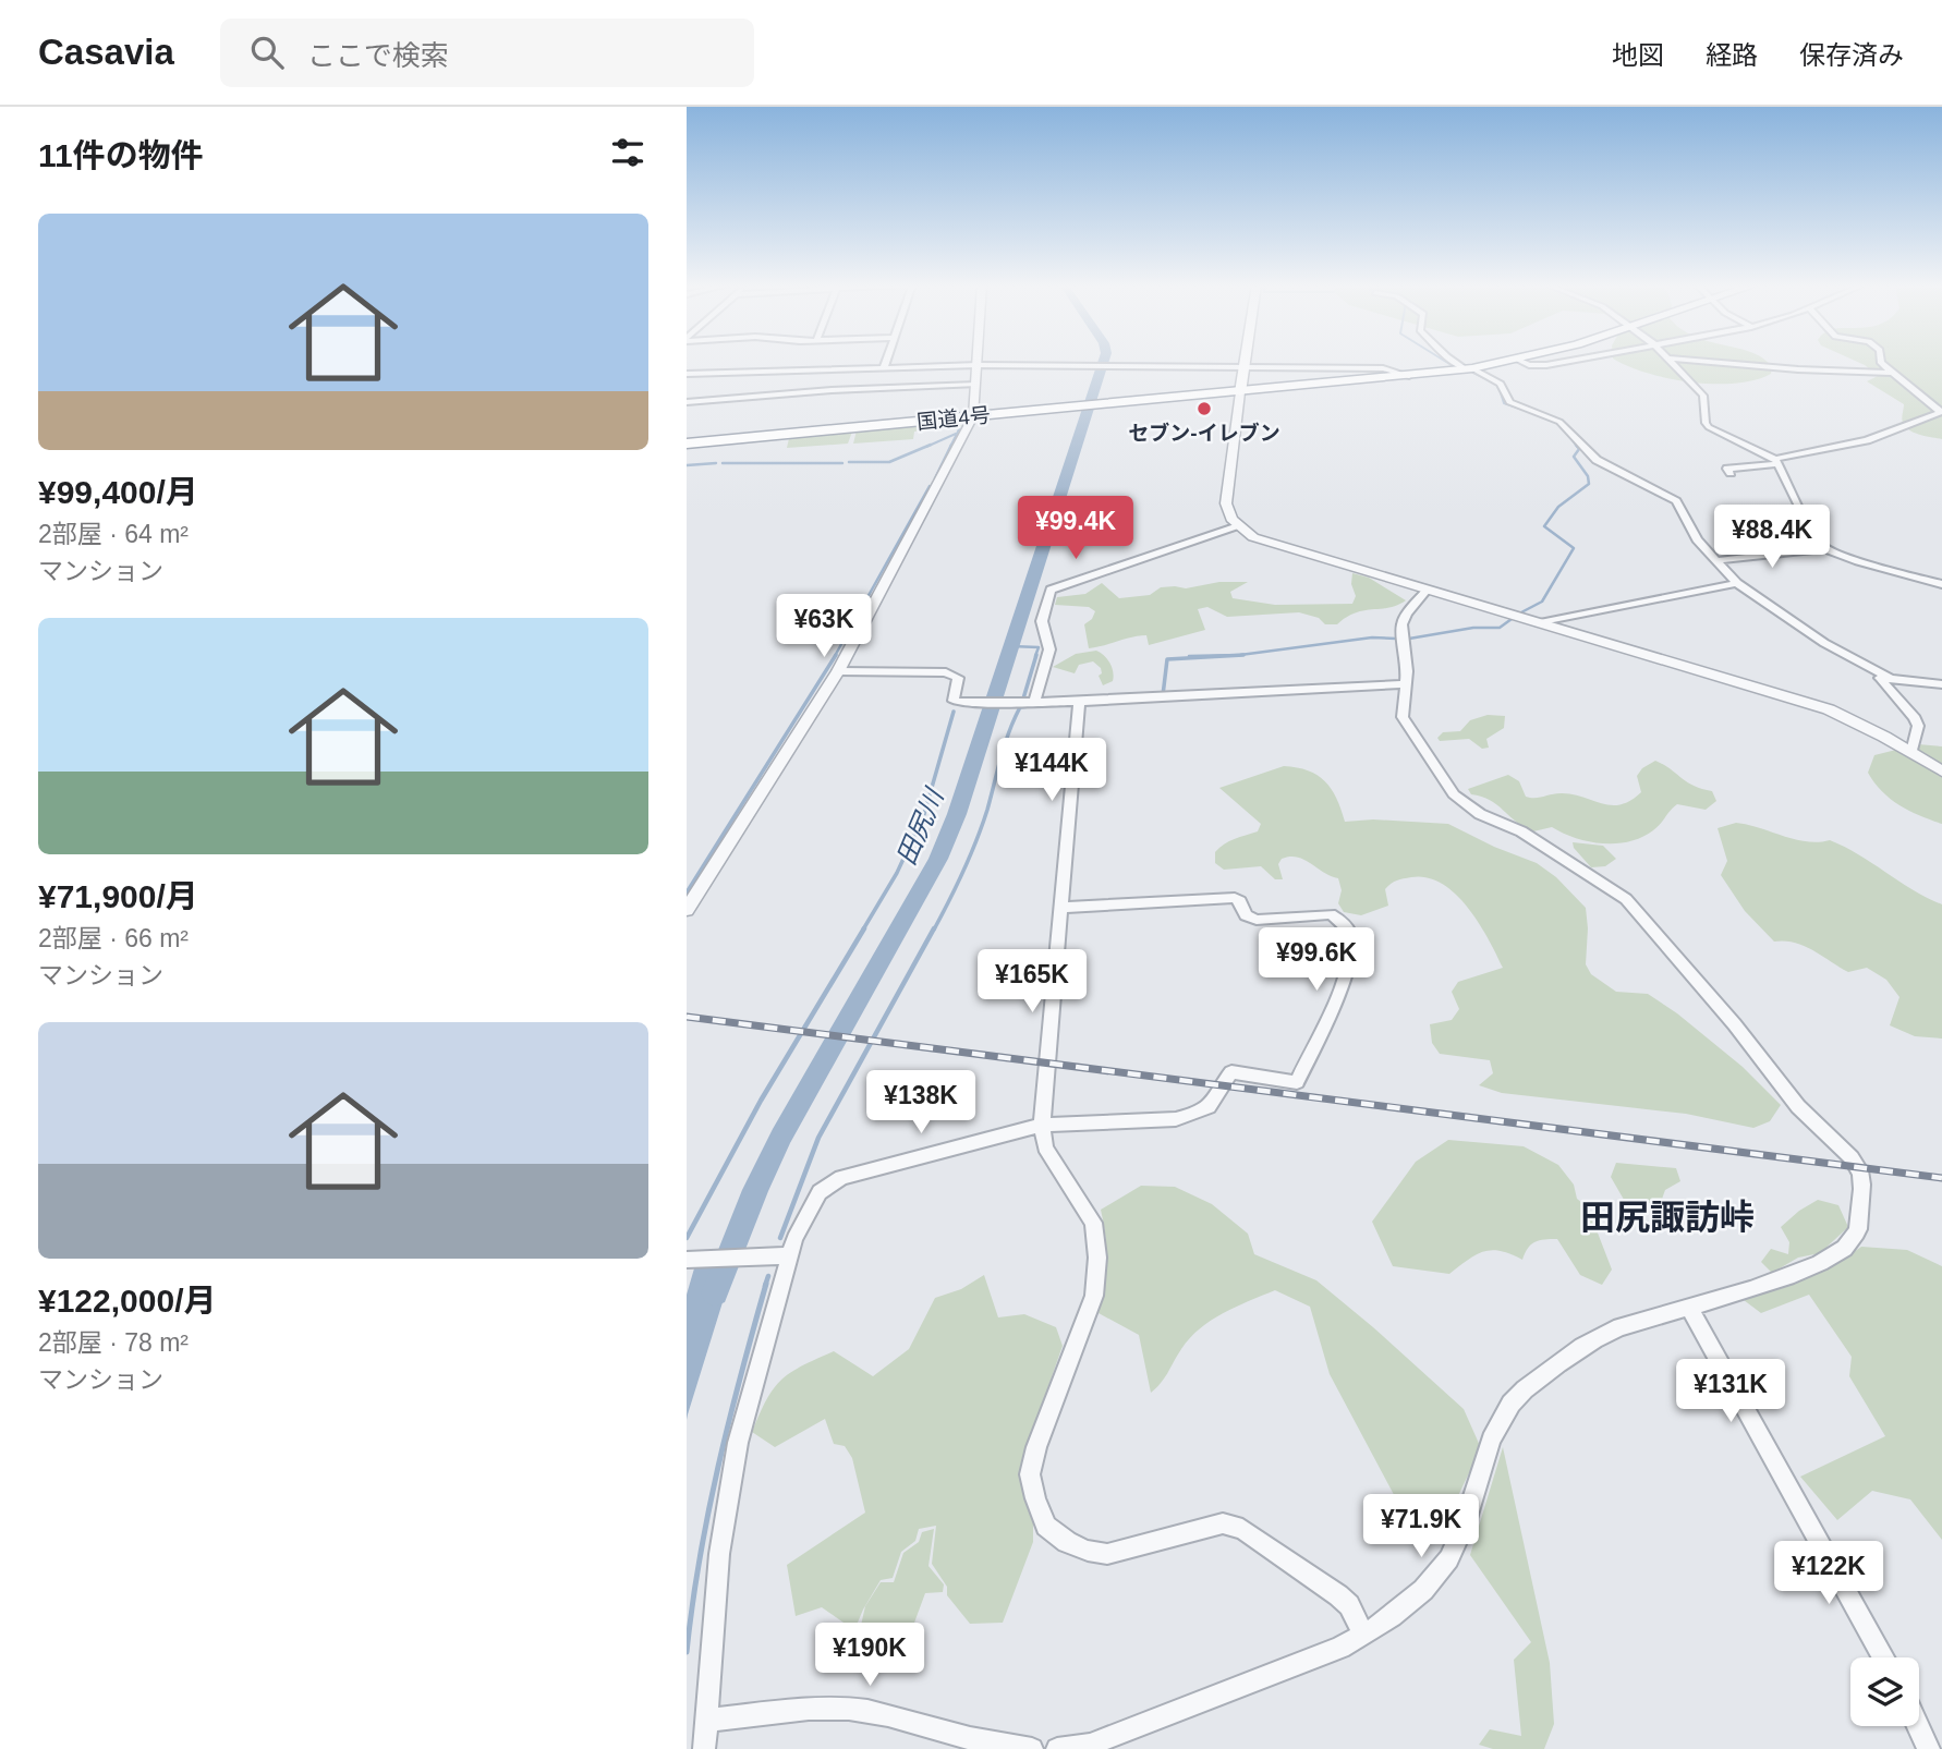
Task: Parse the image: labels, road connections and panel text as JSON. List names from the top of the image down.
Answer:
{
  "streets": {
    "highway": ["国道4号"]
  },
  "districts": ["田尻諏訪峠"],
  "water": ["田尻川"],
  "places": ["セブン-イレブン"],
  "page": {
    "header": "Casavia",
    "search": "ここで検索",
    "nav": ["地図", "経路", "保存済み"],
    "heading": "11件の物件",
    "list": [
      {
        "name": "¥99,400/月",
        "note": "2部屋 · 64 m² · マンション"
      },
      {
        "name": "¥71,900/月",
        "note": "2部屋 · 66 m² · マンション"
      },
      {
        "name": "¥122,000/月",
        "note": "2部屋 · 78 m² · マンション"
      }
    ],
    "price": [
      "¥99.4K",
      "¥88.4K",
      "¥63K",
      "¥144K",
      "¥99.6K",
      "¥165K",
      "¥138K",
      "¥131K",
      "¥71.9K",
      "¥122K",
      "¥190K"
    ]
  }
}
